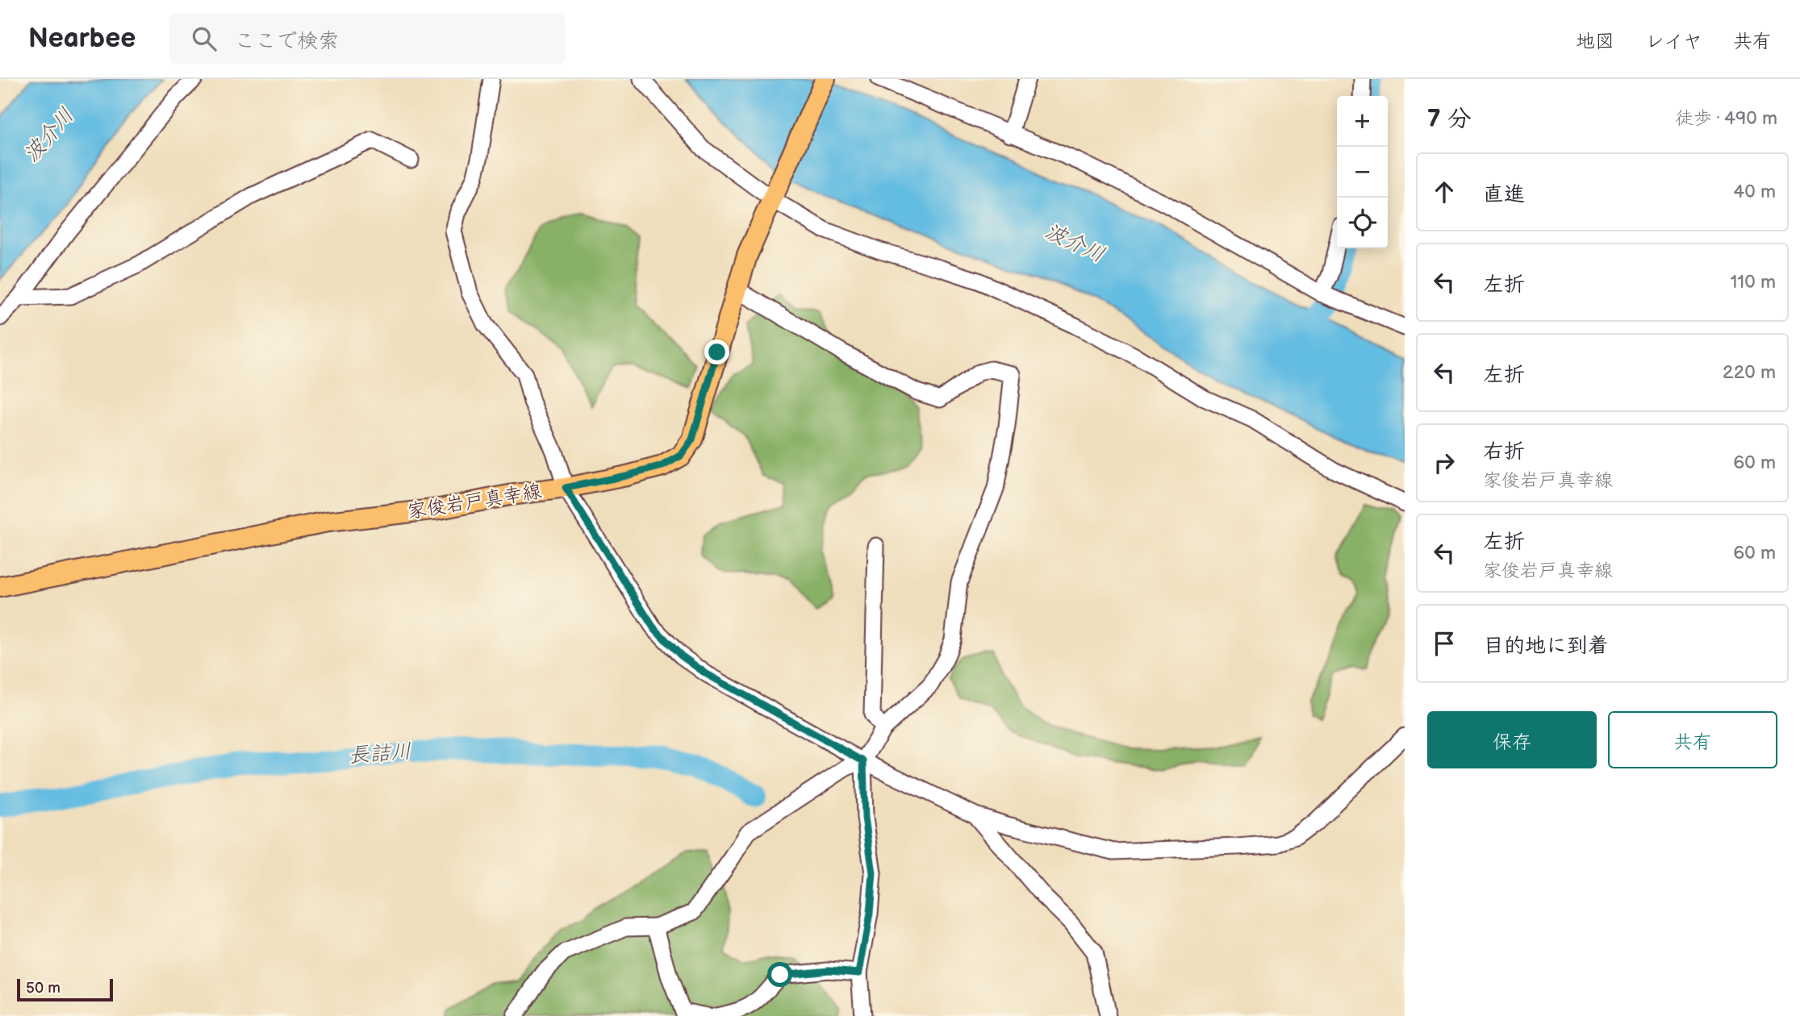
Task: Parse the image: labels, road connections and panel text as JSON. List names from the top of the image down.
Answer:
{
  "streets": {
    "main road": ["家俊岩戸真幸線"]
  },
  "water": ["波介川", "長詰川"],
  "scale_bar": "50 m",
  "page": {
    "header": "Nearbee",
    "search": "ここで検索",
    "nav": ["地図", "レイヤ", "共有"],
    "heading": ["7 分", "徒歩 · 490 m"],
    "map_buttons": ["+", "−"],
    "list": [
      ["直進", "40 m"],
      ["左折", "110 m"],
      ["左折", "220 m"],
      ["右折", "家俊岩戸真幸線", "60 m"],
      ["左折", "家俊岩戸真幸線", "60 m"],
      "目的地に到着"
    ],
    "buttons": ["保存", "共有"],
    "scale": "50 m"
  }
}
